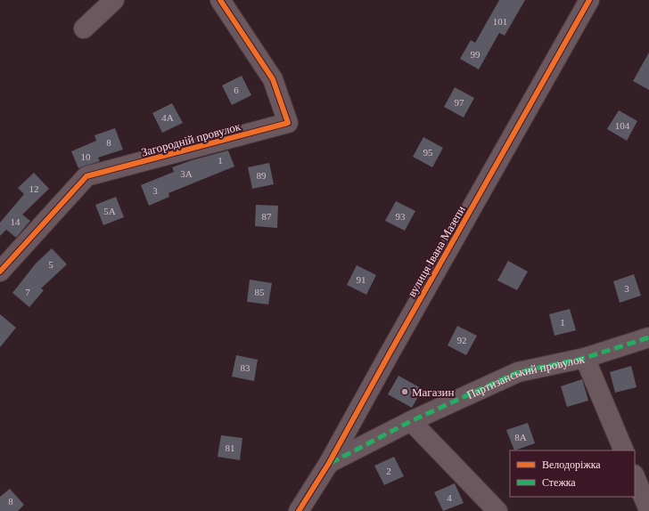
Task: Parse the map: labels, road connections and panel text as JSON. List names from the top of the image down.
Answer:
{
  "streets": {
    "street": ["Загородній провулок", "вулиця Івана Мазепи", "Партизанський провулок"]
  },
  "crossings": [
    ["вулиця Івана Мазепи", "Партизанський провулок"]
  ],
  "places": ["Магазин"],
  "house_numbers": [
    "101",
    "99",
    "6",
    "97",
    "4А",
    "104",
    "8",
    "95",
    "10",
    "1",
    "3А",
    "89",
    "12",
    "3",
    "5А",
    "87",
    "93",
    "14",
    "5",
    "91",
    "3",
    "7",
    "85",
    "1",
    "92",
    "83",
    "8А",
    "81",
    "2",
    "4",
    "8"
  ],
  "legend": ["Велодоріжка", "Стежка"]
}
